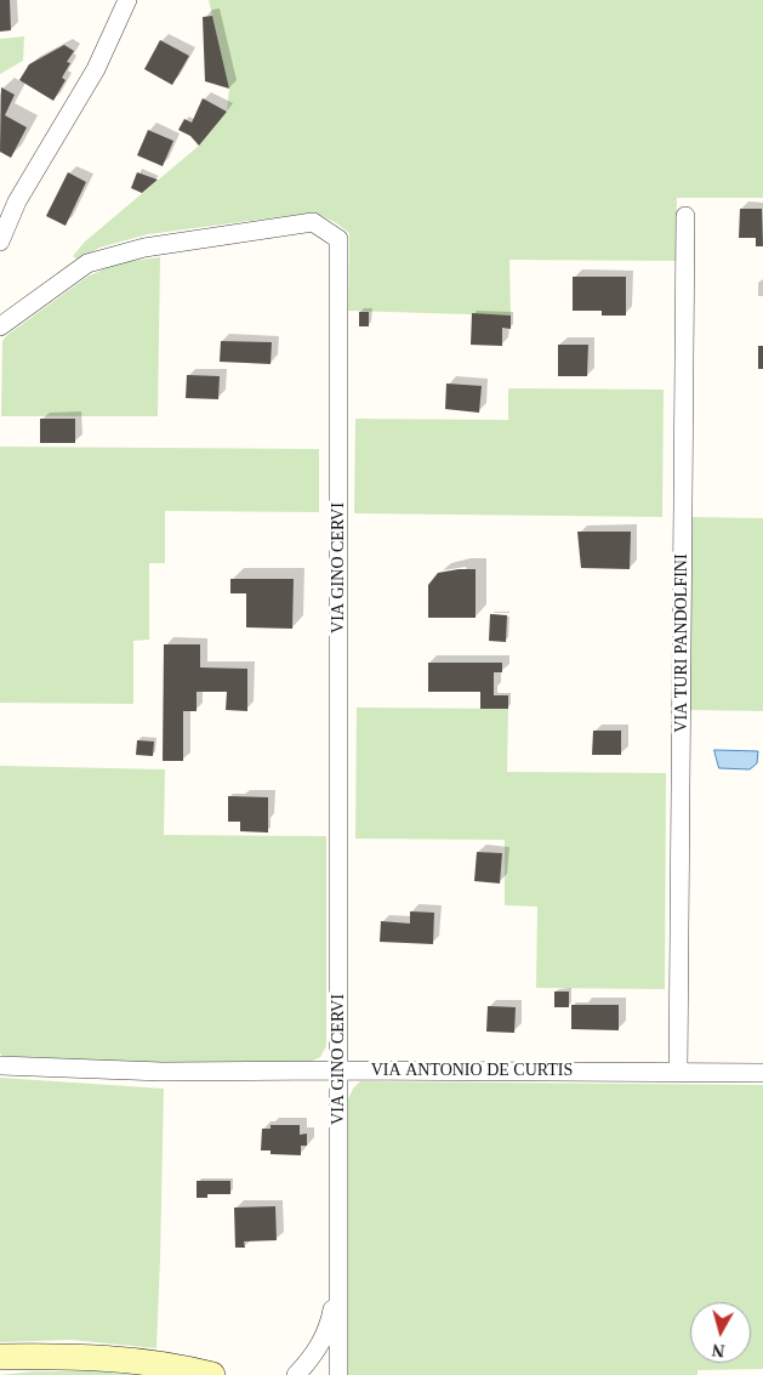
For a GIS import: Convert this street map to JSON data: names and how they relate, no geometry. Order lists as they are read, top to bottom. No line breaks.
{"streets":{"street":["VIA GINO CERVI","VIA TURI PANDOLFINI","VIA ANTONIO DE CURTIS"]},"crossings":[["VIA GINO CERVI","VIA ANTONIO DE CURTIS"],["VIA TURI PANDOLFINI","VIA ANTONIO DE CURTIS"]],"north":"bottom"}
